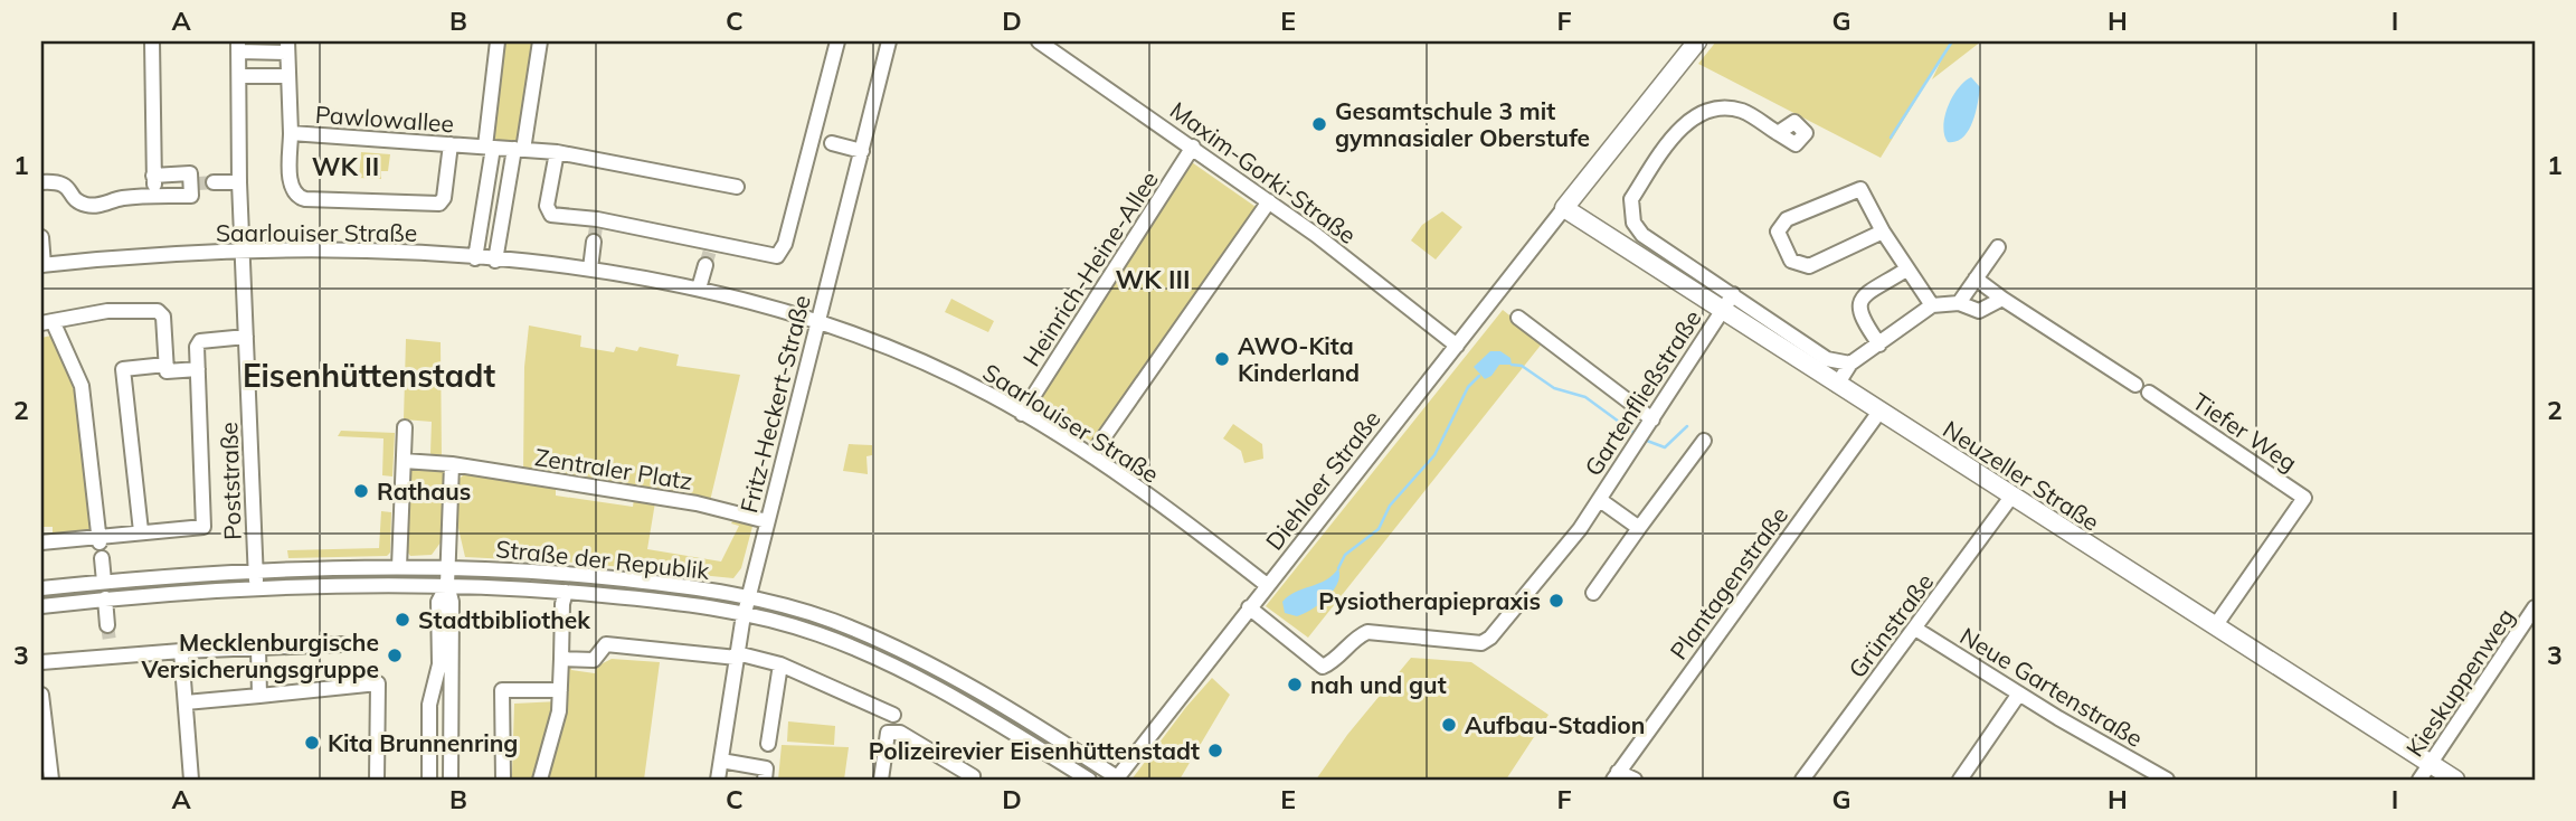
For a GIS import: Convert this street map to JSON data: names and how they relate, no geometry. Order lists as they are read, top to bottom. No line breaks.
{"streets":{"main road":["Neuzeller Straße"],"street":["Pawlowallee","Maxim-Gorki-Straße","Saarlouiser Straße","Heinrich-Heine-Allee","Gartenfließstraße","Fritz-Heckert-Straße","Tiefer Weg","Zentraler Platz","Diehloer Straße","Poststraße","Straße der Republik","Plantagenstraße","Grünstraße","Kieskuppenweg","Neue Gartenstraße"]},"crossings":[["Pawlowallee","Saarlouiser Straße"],["Pawlowallee","Poststraße"],["Maxim-Gorki-Straße","Heinrich-Heine-Allee"],["Maxim-Gorki-Straße","Diehloer Straße"],["Saarlouiser Straße","Heinrich-Heine-Allee"],["Saarlouiser Straße","Fritz-Heckert-Straße"],["Saarlouiser Straße","Diehloer Straße"],["Saarlouiser Straße","Poststraße"],["Gartenfließstraße","Neuzeller Straße"],["Gartenfließstraße","Diehloer Straße"],["Fritz-Heckert-Straße","Zentraler Platz"],["Fritz-Heckert-Straße","Straße der Republik"],["Tiefer Weg","Neuzeller Straße"],["Neuzeller Straße","Diehloer Straße"],["Neuzeller Straße","Plantagenstraße"],["Neuzeller Straße","Grünstraße"],["Neuzeller Straße","Kieskuppenweg"],["Diehloer Straße","Straße der Republik"],["Poststraße","Straße der Republik"],["Grünstraße","Neue Gartenstraße"]],"districts":["WK II","WK III","Eisenhüttenstadt"],"places":["Gesamtschule 3 mit gymnasialer Oberstufe","AWO-Kita Kinderland","Rathaus","Pysiotherapiepraxis","Stadtbibliothek","Mecklenburgische Versicherungsgruppe","nah und gut","Aufbau-Stadion","Kita Brunnenring","Polizeirevier Eisenhüttenstadt"],"grid":{"columns":["A","B","C","D","E","F","G","H","I"],"rows":["1","2","3"]}}
